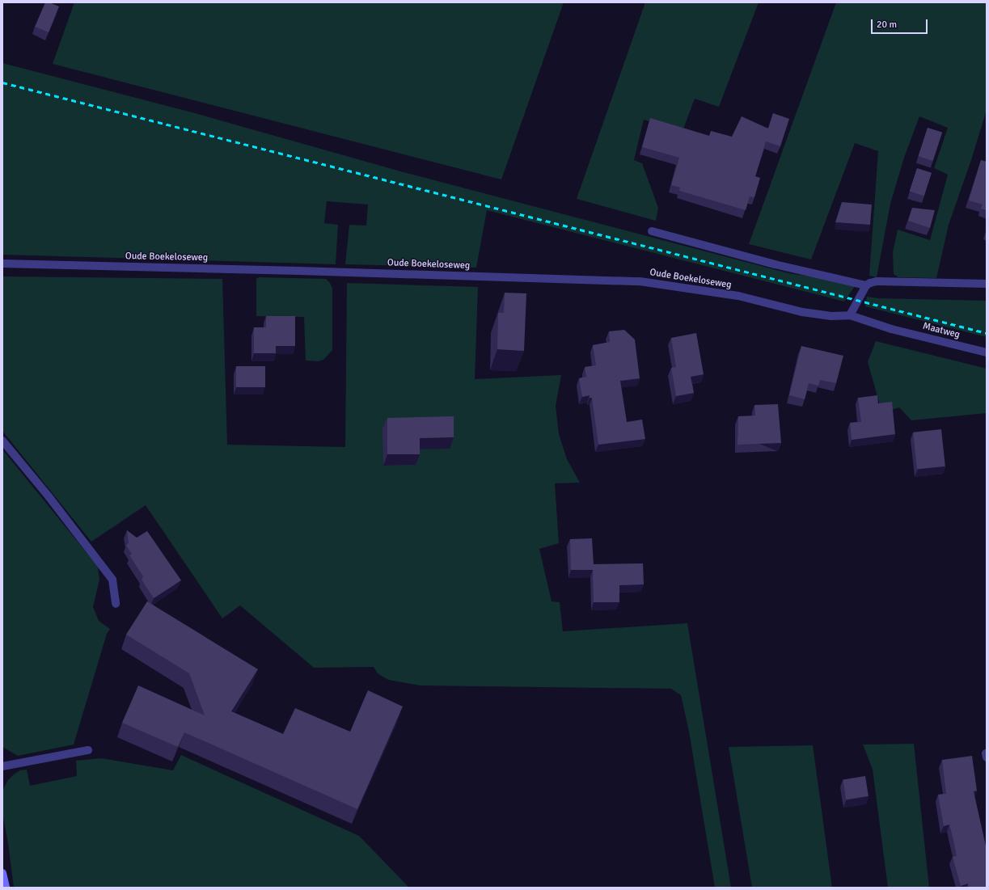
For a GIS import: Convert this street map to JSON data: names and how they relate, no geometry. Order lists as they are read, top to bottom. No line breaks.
{"streets":{"street":["Oude Boekeloseweg","Maatweg"]},"crossings":[["Oude Boekeloseweg","Maatweg"]],"scale_bar":"20 m"}
